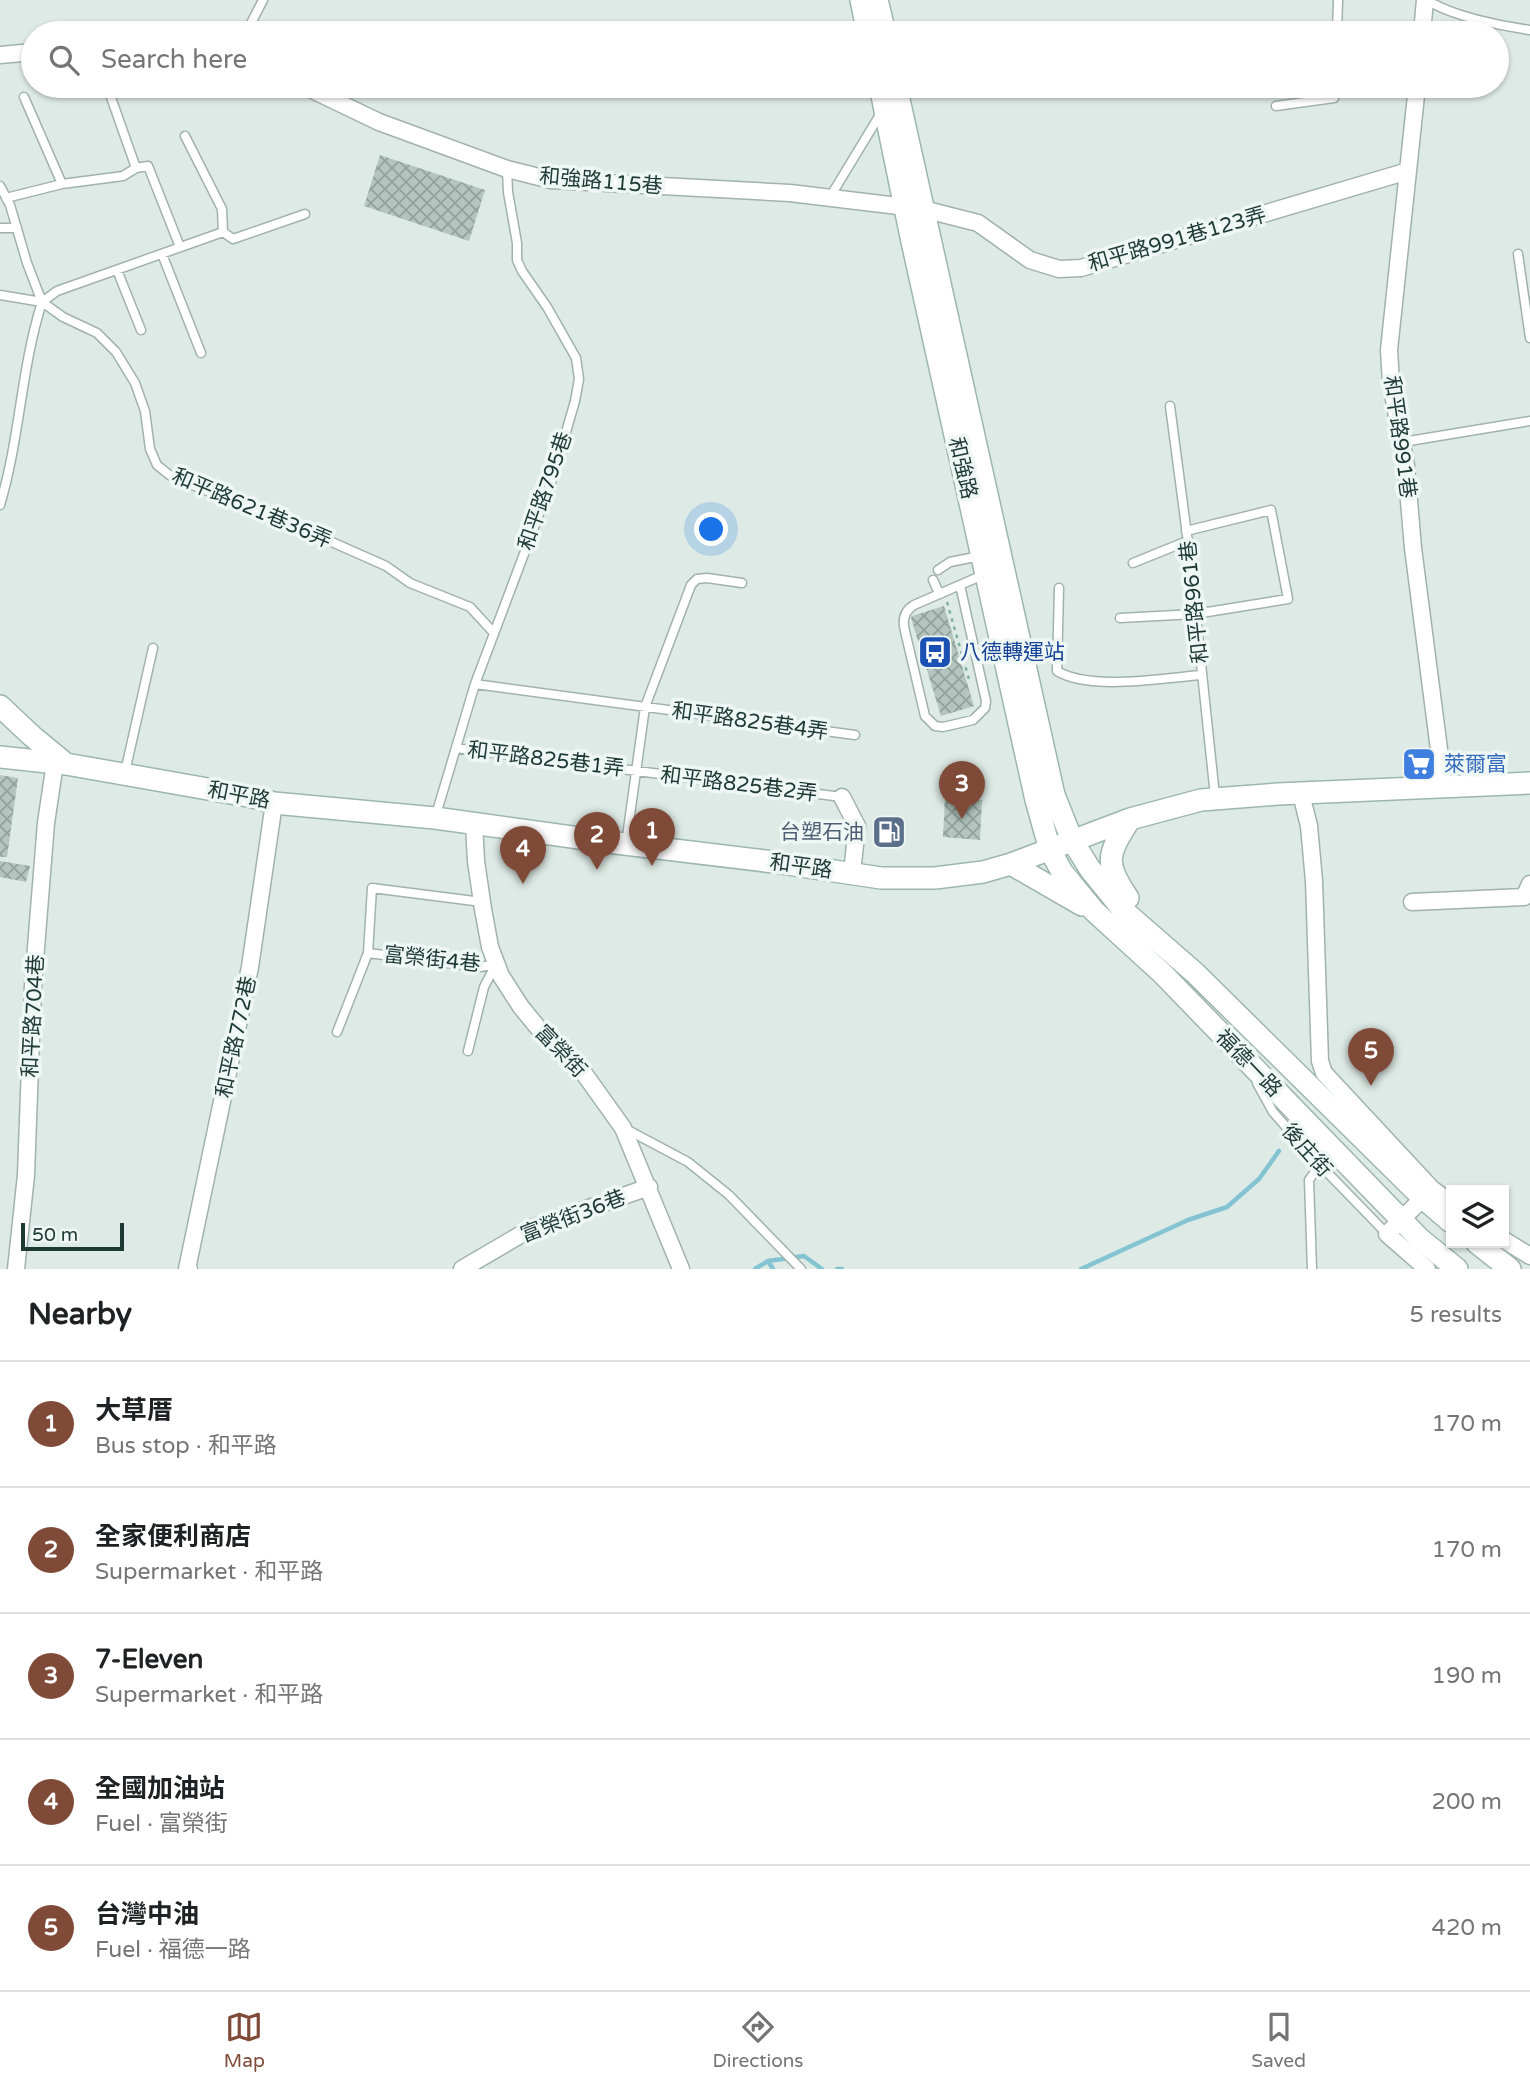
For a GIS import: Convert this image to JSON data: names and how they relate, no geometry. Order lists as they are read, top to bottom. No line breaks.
{"streets":{"street":["和強路115巷","和平路991巷123弄","和平路991巷","和強路","和平路","和平路704巷","和平路772巷","富榮街","福德一路","富榮街36巷"],"lane":["和平路795巷","和平路621巷36弄","和平路961巷","和平路825巷4弄","和平路825巷1弄","和平路825巷2弄","富榮街4巷","後庄街"]},"crossings":[["和強路115巷","和平路991巷123弄"],["和強路115巷","和強路"],["和強路115巷","和平路795巷"],["和平路991巷123弄","和平路991巷"],["和平路991巷123弄","和強路"],["和平路991巷","和平路"],["和強路","和平路"],["和強路","福德一路"],["和平路795巷","和平路621巷36弄"],["和平路795巷","和平路825巷4弄"],["和平路795巷","和平路825巷1弄"],["和平路795巷","和平路"],["和平路961巷","和平路"],["和平路825巷1弄","和平路825巷2弄"],["和平路","和平路704巷"],["和平路","和平路772巷"],["和平路","富榮街"],["和平路","福德一路"],["富榮街4巷","富榮街"],["富榮街","富榮街36巷"],["福德一路","後庄街"]],"places":{"bus stop":["八德轉運站"],"supermarket":["萊爾富"],"fuel station":["台塑石油"]},"scale_bar":"50 m","page":{"search":"Search here","pins":["3","1","2","4","5"],"scale":"50 m","heading":["Nearby","5 results"],"list":[{"mark":"1","name":"大草厝","note":"Bus stop · 和平路","value":"170 m"},{"mark":"2","name":"全家便利商店","note":"Supermarket · 和平路","value":"170 m"},{"mark":"3","name":"7-Eleven","note":"Supermarket · 和平路","value":"190 m"},{"mark":"4","name":"全國加油站","note":"Fuel · 富榮街","value":"200 m"},{"mark":"5","name":"台灣中油","note":"Fuel · 福德一路","value":"420 m"}],"nav":["Map","Directions","Saved"]}}
